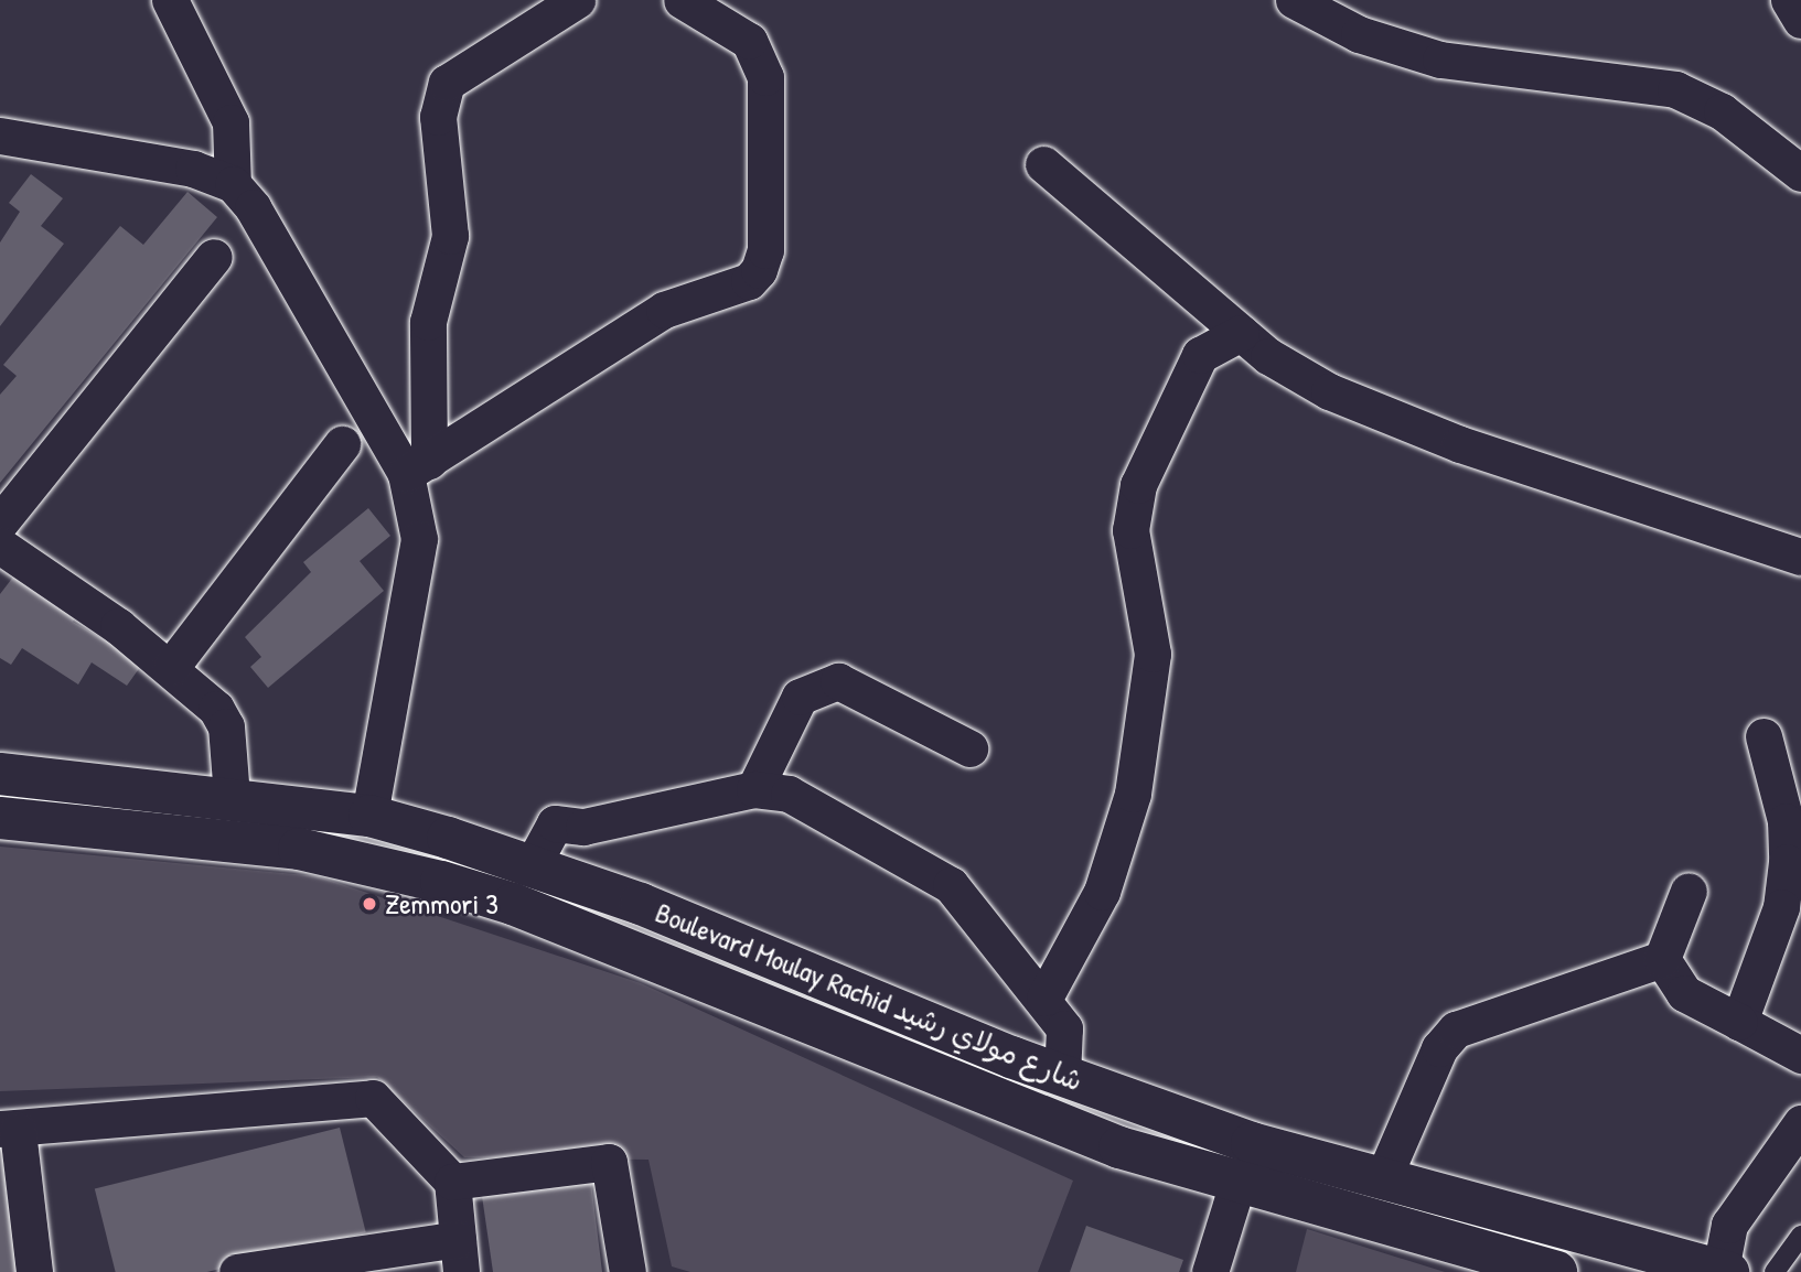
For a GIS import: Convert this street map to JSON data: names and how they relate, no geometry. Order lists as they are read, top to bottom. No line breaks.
{"streets":{"main road":["Boulevard Moulay Rachid شارع مولاي رشيد"]},"places":["Zemmori 3"]}
